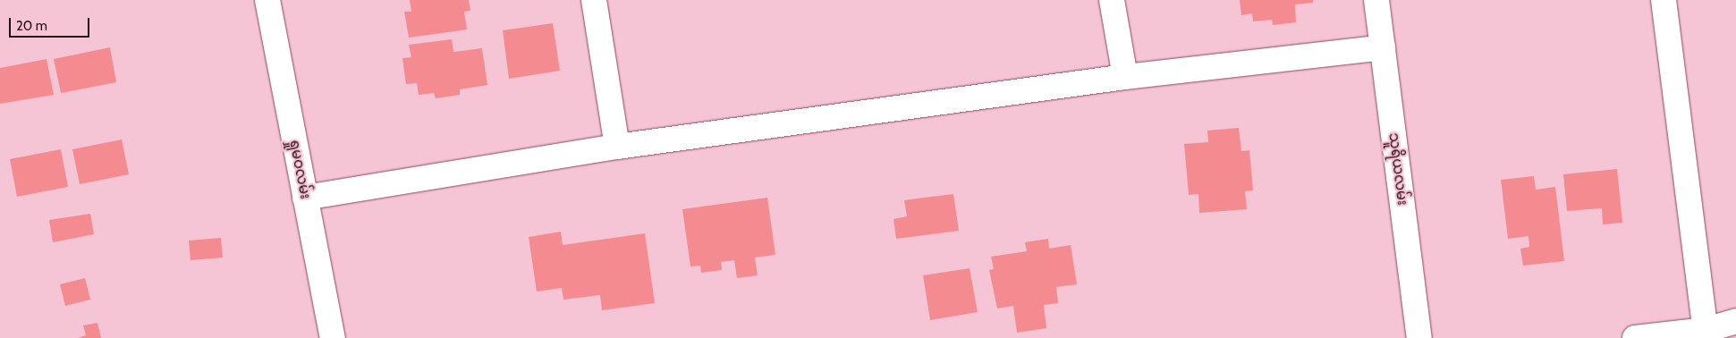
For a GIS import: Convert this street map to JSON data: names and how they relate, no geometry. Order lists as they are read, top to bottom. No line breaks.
{"streets":{"street":["ရှုမဝလမ်း","သူရိယလမ်း"]},"scale_bar":"20 m"}
